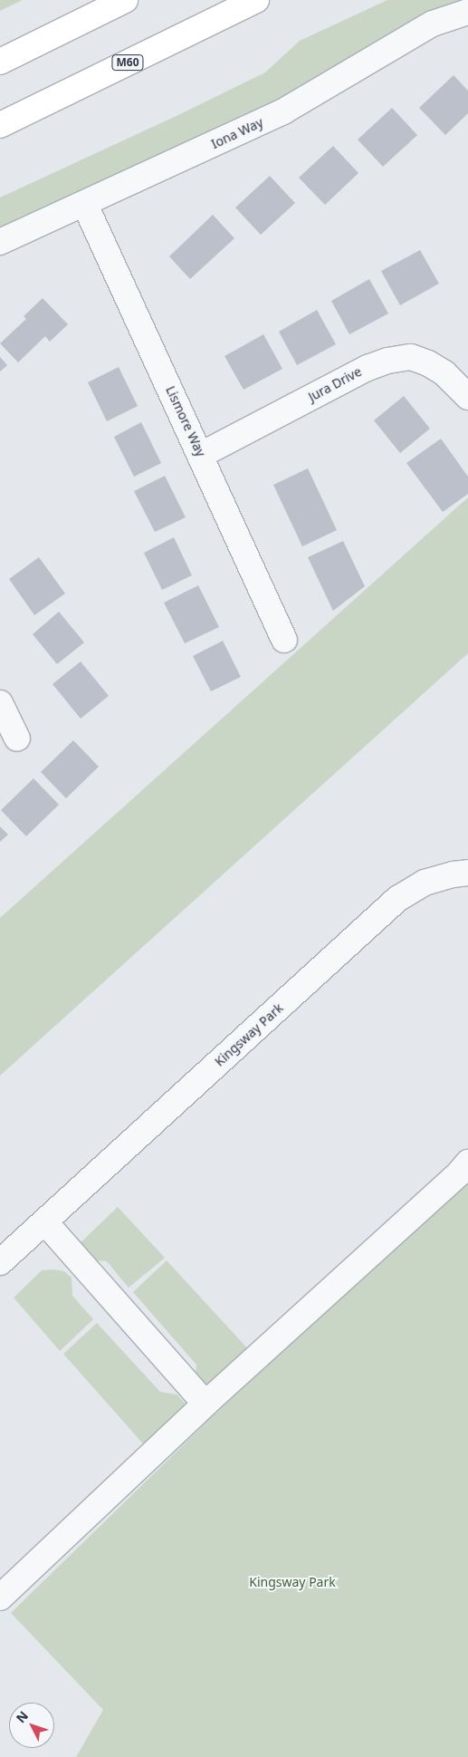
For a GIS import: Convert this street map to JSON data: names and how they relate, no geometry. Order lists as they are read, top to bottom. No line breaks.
{"streets":{"highway":["M60"],"street":["Iona Way","Jura Drive","Lismore Way","Kingsway Park"]},"crossings":[["Iona Way","Lismore Way"],["Jura Drive","Lismore Way"]],"parks":["Kingsway Park"],"north":"top left"}
